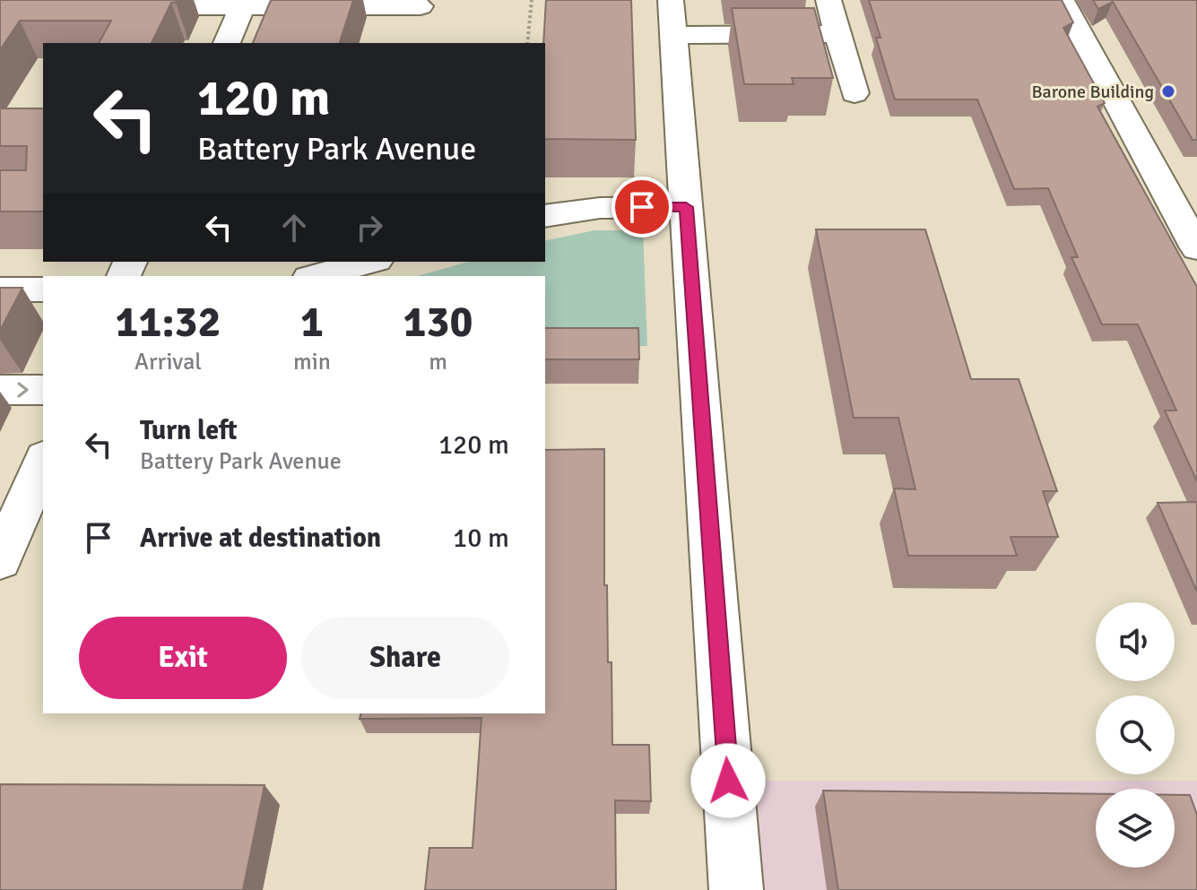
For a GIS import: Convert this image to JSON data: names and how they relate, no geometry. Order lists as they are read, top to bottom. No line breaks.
{"places":["Barone Building"],"page":{"turn":["120 m","Battery Park Avenue"],"eta":["11:32","Arrival","1","min","130","m"],"list":[{"name":"Turn left","note":"Battery Park Avenue","value":"120 m"},{"name":"Arrive at destination","value":"10 m"}],"buttons":["Exit","Share"]}}
